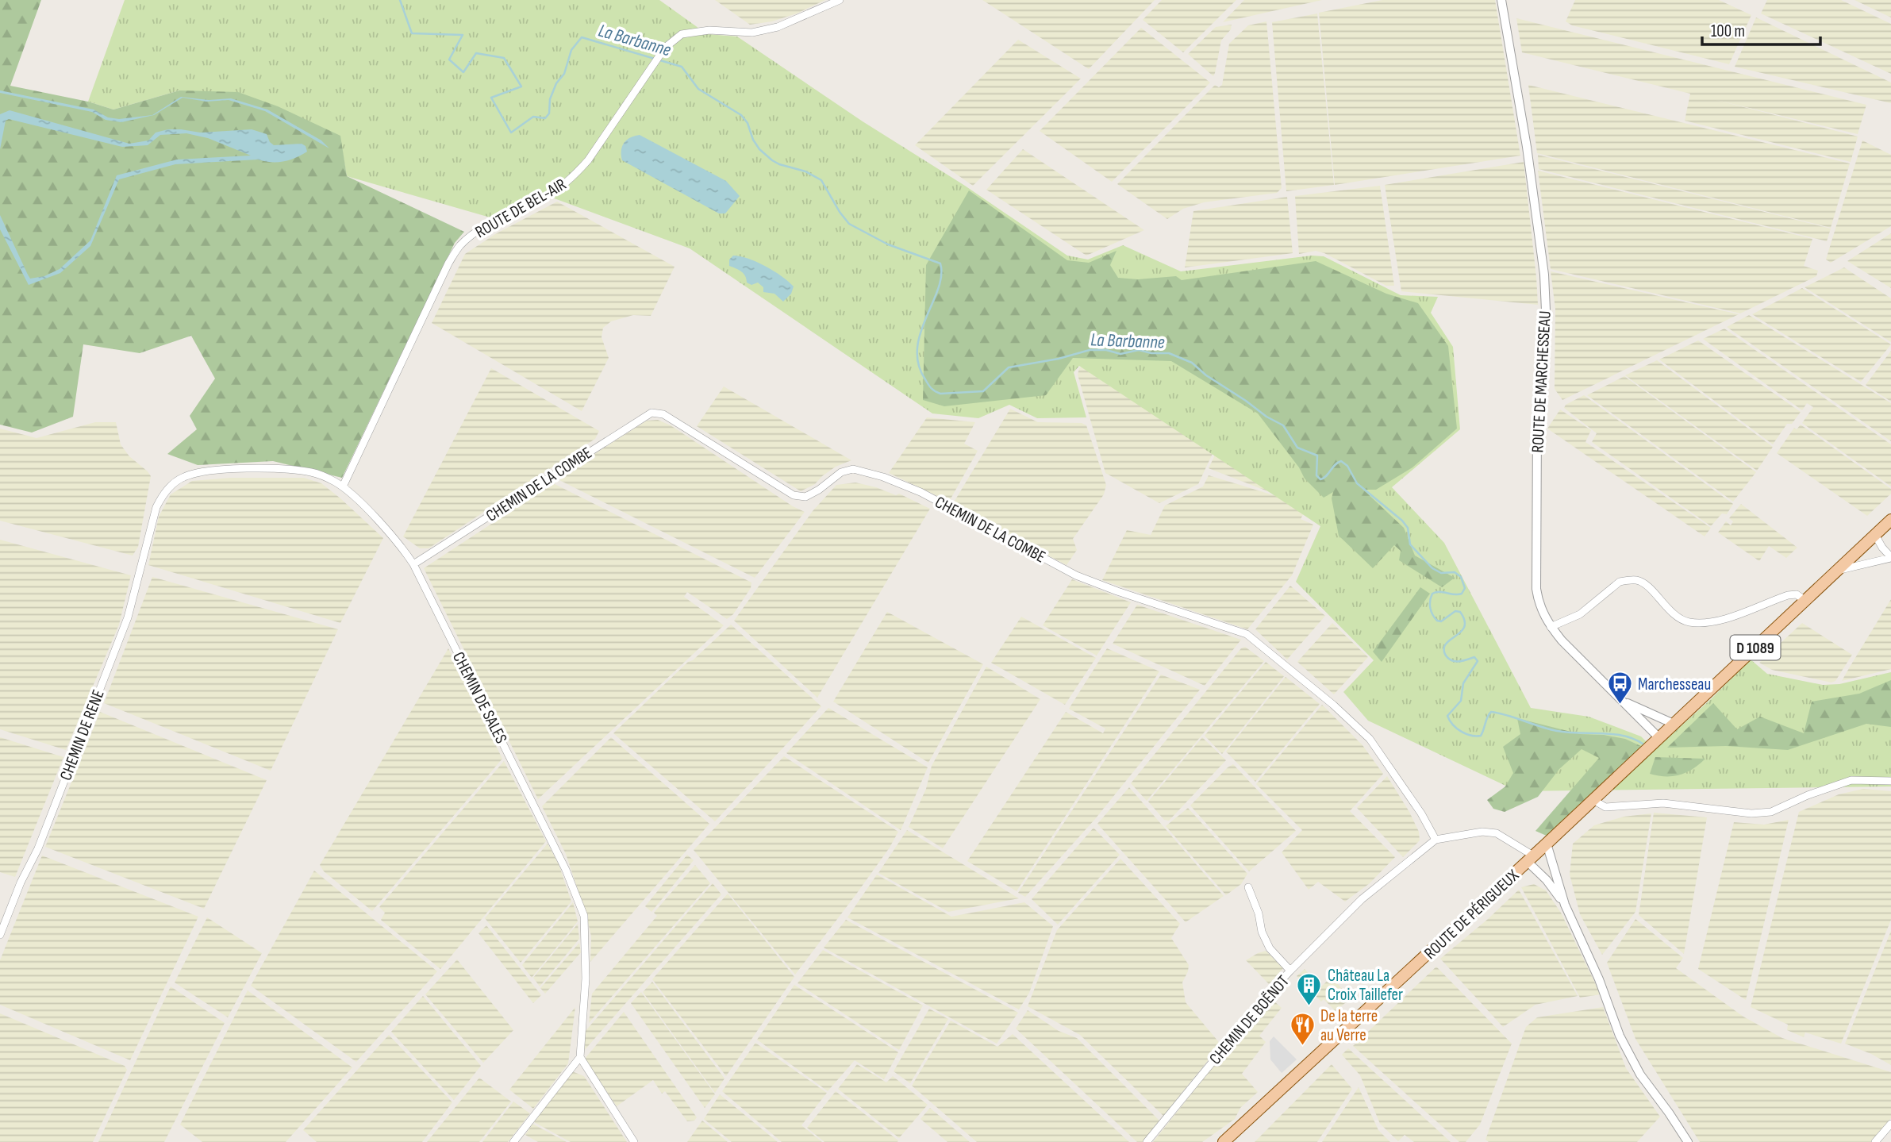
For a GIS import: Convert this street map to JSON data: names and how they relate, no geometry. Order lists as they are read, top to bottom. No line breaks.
{"streets":{"main road":["D 1089","ROUTE DE PÉRIGUEUX"],"street":["ROUTE DE BEL-AIR","ROUTE DE MARCHESSEAU","CHEMIN DE LA COMBE","CHEMIN DE SALES","CHEMIN DE RENE","CHEMIN DE BOËNOT"]},"crossings":[["ROUTE DE BEL-AIR","CHEMIN DE SALES"],["ROUTE DE MARCHESSEAU","D 1089"],["CHEMIN DE LA COMBE","CHEMIN DE SALES"],["CHEMIN DE LA COMBE","CHEMIN DE BOËNOT"],["D 1089","ROUTE DE PÉRIGUEUX"],["CHEMIN DE SALES","CHEMIN DE RENE"]],"water":["La Barbanne"],"places":{"bus stop":["Marchesseau"],"building":["Château La Croix Taillefer"],"restaurant":["De la terre au Verre"]},"scale_bar":"100 m"}
